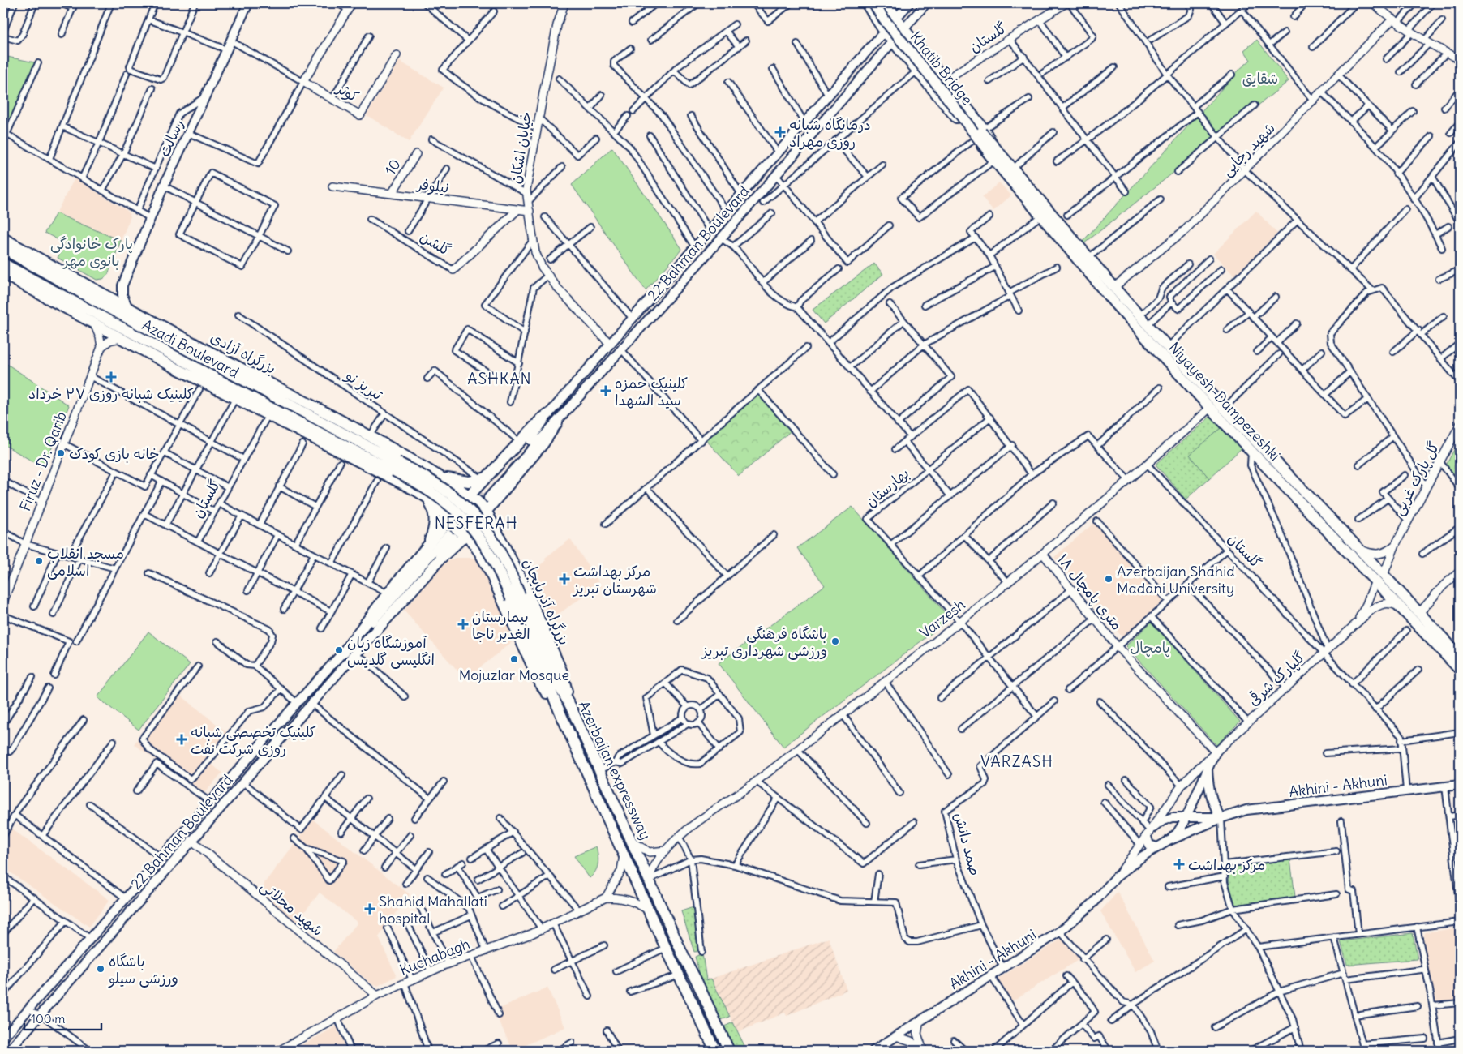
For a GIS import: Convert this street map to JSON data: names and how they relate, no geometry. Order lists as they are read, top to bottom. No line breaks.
{"streets":{"highway":["Khatib Bridge","Azadi Boulevard","بزرگراه آزادی","Niyayesh-Dampezeshki","بزرگراه آذربایجان","Azerbaijan expressway"],"main road":["گلستان","کوثر","رسالت","خیابان اشکان","شهید رجایی","10","نیلوفر","گلشن","22 Bahman Boulevard","Firuz - Dr. Qarib","گل پارک غربی","۱۸ متری پامچال","Varzesh","گلپارک شرقی","Akhini - Akhuni","شهید محلاتی","Kuchabagh"],"street":["تبریز نو","بهارستان","صمد دانش"]},"crossings":[["گلستان","بزرگراه آزادی"],["گلستان","Varzesh"],["گلستان","گلپارک شرقی"],["Khatib Bridge","Niyayesh-Dampezeshki"],["خیابان اشکان","نیلوفر"],["خیابان اشکان","22 Bahman Boulevard"],["شهید رجایی","Niyayesh-Dampezeshki"],["10","نیلوفر"],["نیلوفر","گلشن"],["22 Bahman Boulevard","شهید محلاتی"],["Azadi Boulevard","بزرگراه آزادی"],["بزرگراه آزادی","بزرگراه آذربایجان"],["Niyayesh-Dampezeshki","گل پارک غربی"],["Niyayesh-Dampezeshki","Varzesh"],["Niyayesh-Dampezeshki","گلپارک شرقی"],["گل پارک غربی","گلپارک شرقی"],["بهارستان","Varzesh"],["بهارستان","صمد دانش"],["۱۸ متری پامچال","Varzesh"],["۱۸ متری پامچال","گلپارک شرقی"],["بزرگراه آذربایجان","Azerbaijan expressway"],["Varzesh","Azerbaijan expressway"],["گلپارک شرقی","Akhini - Akhuni"],["Akhini - Akhuni","صمد دانش"],["شهید محلاتی","Kuchabagh"]],"districts":["ASHKAN","NESFERAH","VARZASH"],"parks":["شقایق","پارک خانوادگی بانوی مهر","پامچال"],"places":{"health":["درمانگاه شبانه روزی مهراد","کلینیک شبانه روزی ۲۷ خرداد","کلینیک حمزه سید الشهدا","مرکز بهداشت شهرستان تبریز","بیمارستان الغدیر ناجا","کلینیک تخصصی شبانه روزی شرکت نفت","مرکز بهداشت","Shahid Mahallati hospital"],"other":["خانه بازی کودک","مسجد انقلاب اسلامی","Azerbaijan Shahid Madani University","باشگاه فرهنگی ورزشی شهرداری تبریز","آموزشگاه زبان انگلیسی گلدیس","Mojuzlar Mosque","باشگاه ورزشی سیلو"]},"scale_bar":"100 m"}
